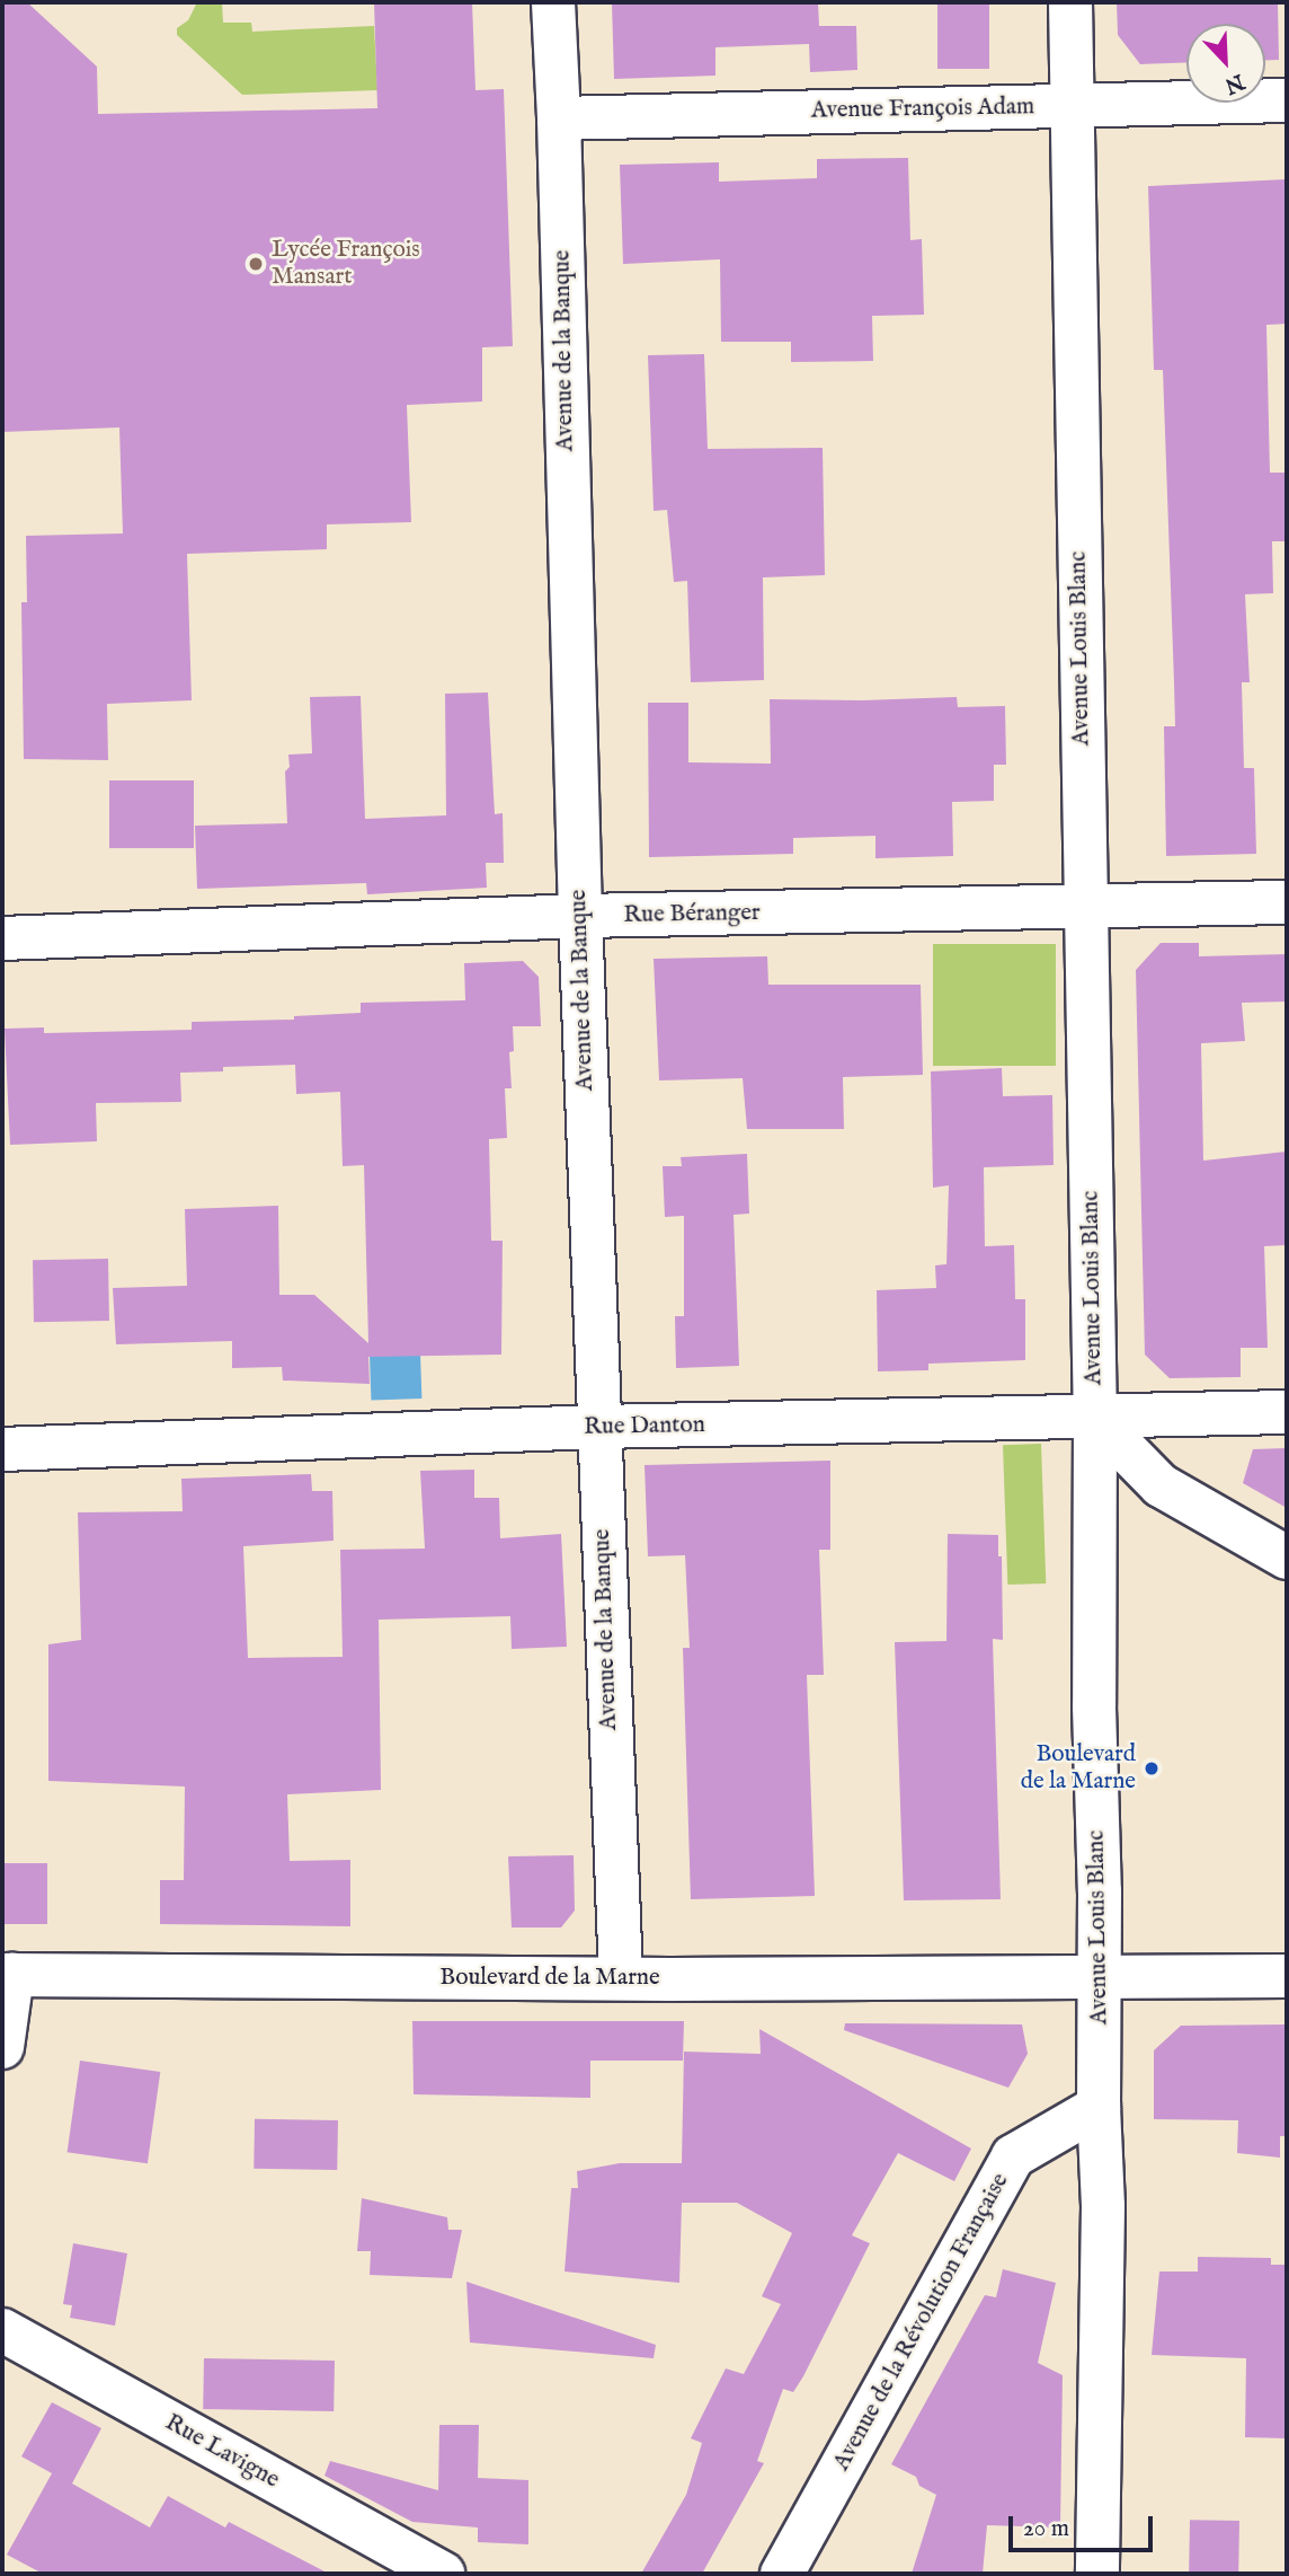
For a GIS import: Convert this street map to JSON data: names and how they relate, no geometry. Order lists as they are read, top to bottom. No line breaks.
{"streets":{"street":["Avenue François Adam","Avenue de la Banque","Avenue Louis Blanc","Rue Béranger","Rue Danton","Boulevard de la Marne","Avenue de la Révolution Française","Rue Lavigne"]},"crossings":[["Avenue François Adam","Avenue de la Banque"],["Avenue François Adam","Avenue Louis Blanc"],["Avenue de la Banque","Rue Béranger"],["Avenue de la Banque","Rue Danton"],["Avenue de la Banque","Boulevard de la Marne"],["Avenue Louis Blanc","Rue Béranger"],["Avenue Louis Blanc","Rue Danton"],["Avenue Louis Blanc","Boulevard de la Marne"],["Avenue Louis Blanc","Avenue de la Révolution Française"]],"places":["Lycée François Mansart","Boulevard de la Marne"],"scale_bar":"20 m","north":"bottom right"}
